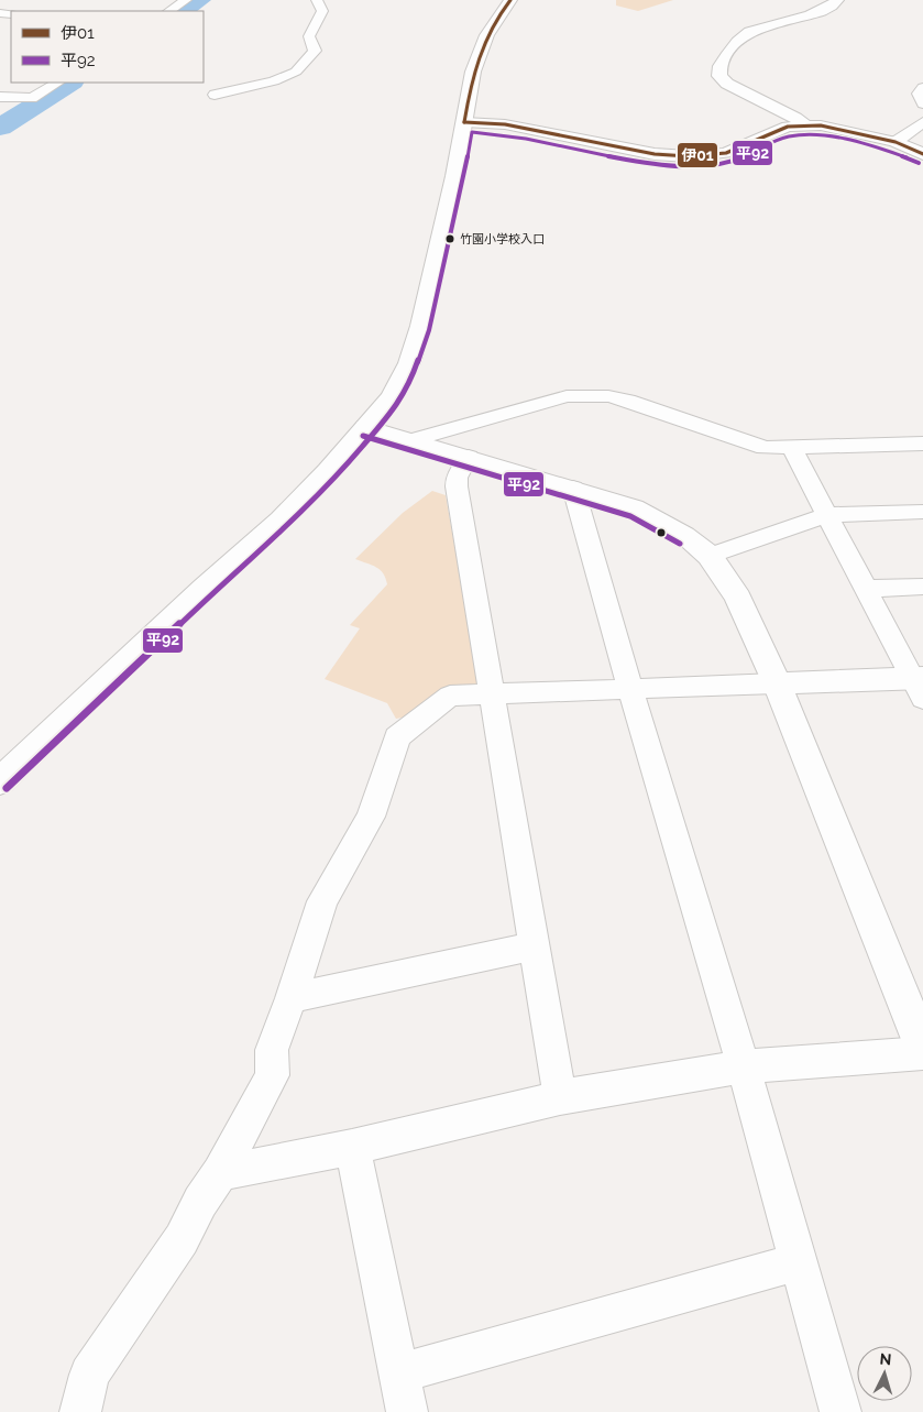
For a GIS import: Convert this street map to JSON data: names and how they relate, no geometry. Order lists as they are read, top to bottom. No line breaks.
{"places":["竹園小学校入口"],"lines":["transit line 伊01","transit line 平92"],"legend":["伊01","平92"],"north":"top"}
